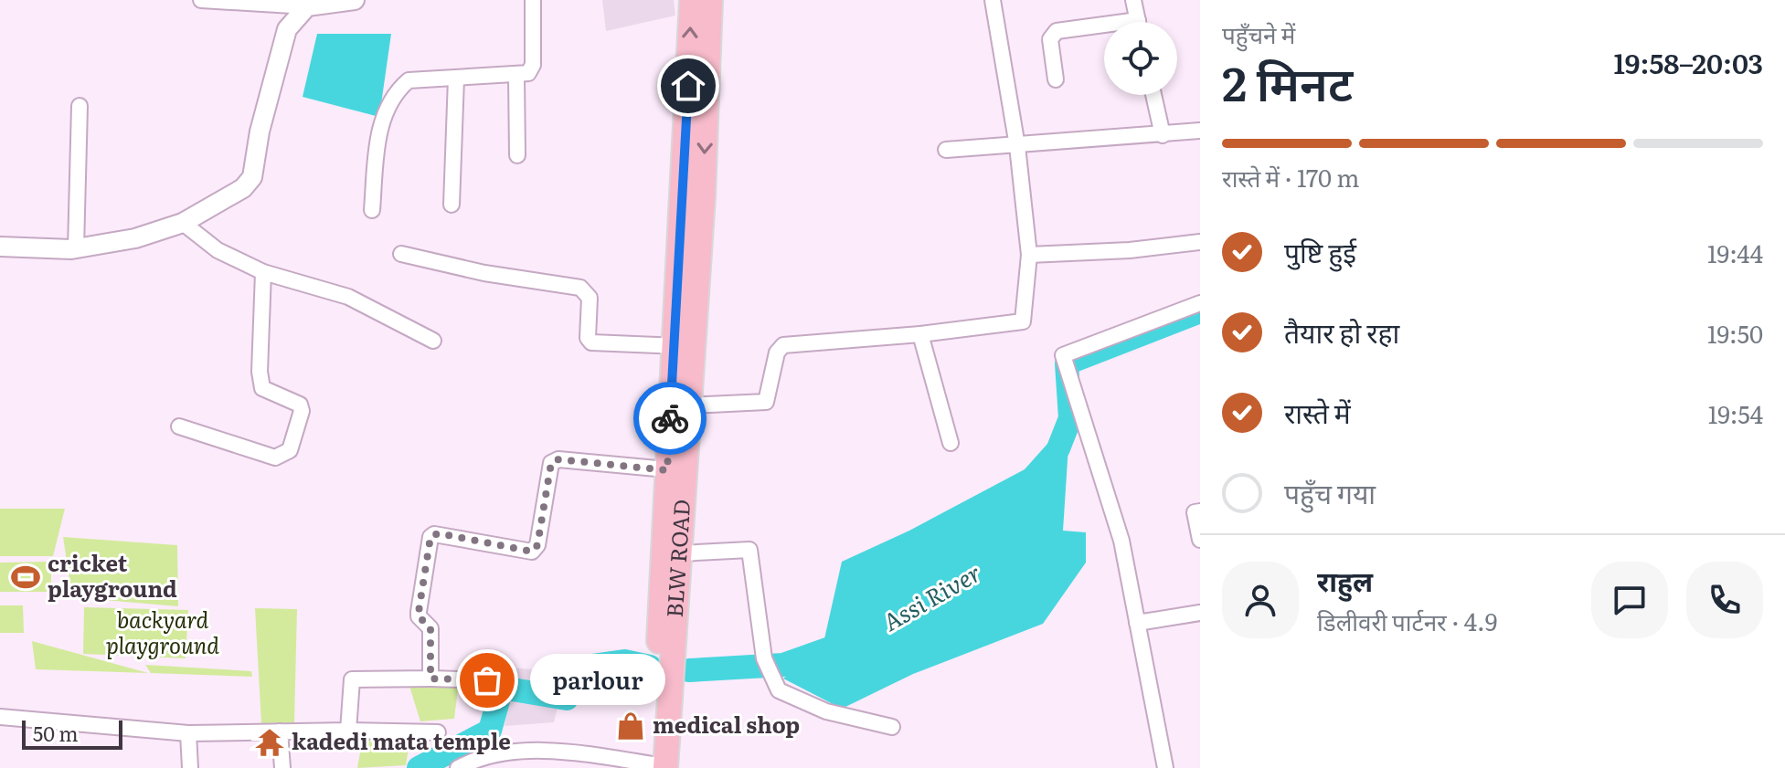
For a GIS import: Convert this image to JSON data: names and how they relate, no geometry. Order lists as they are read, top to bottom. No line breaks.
{"streets":{"main road":["BLW ROAD"]},"water":["Assi River"],"parks":["backyard playground"],"places":{"sports":["cricket playground"],"other":["parlour"],"shop":["medical shop"],"temple":["kadedi mata temple"]},"scale_bar":"50 m","page":{"heading":["2 मिनट","पहुँचने में","19:58–20:03"],"panel":["राहुल","डिलीवरी पार्टनर · 4.9"],"bar":"रास्ते में · 170 m","list":[["पुष्टि हुई","19:44"],["तैयार हो रहा","19:50"],["रास्ते में","19:54"],"पहुँच गया"],"bubble":"parlour","scale":"50 m"}}
